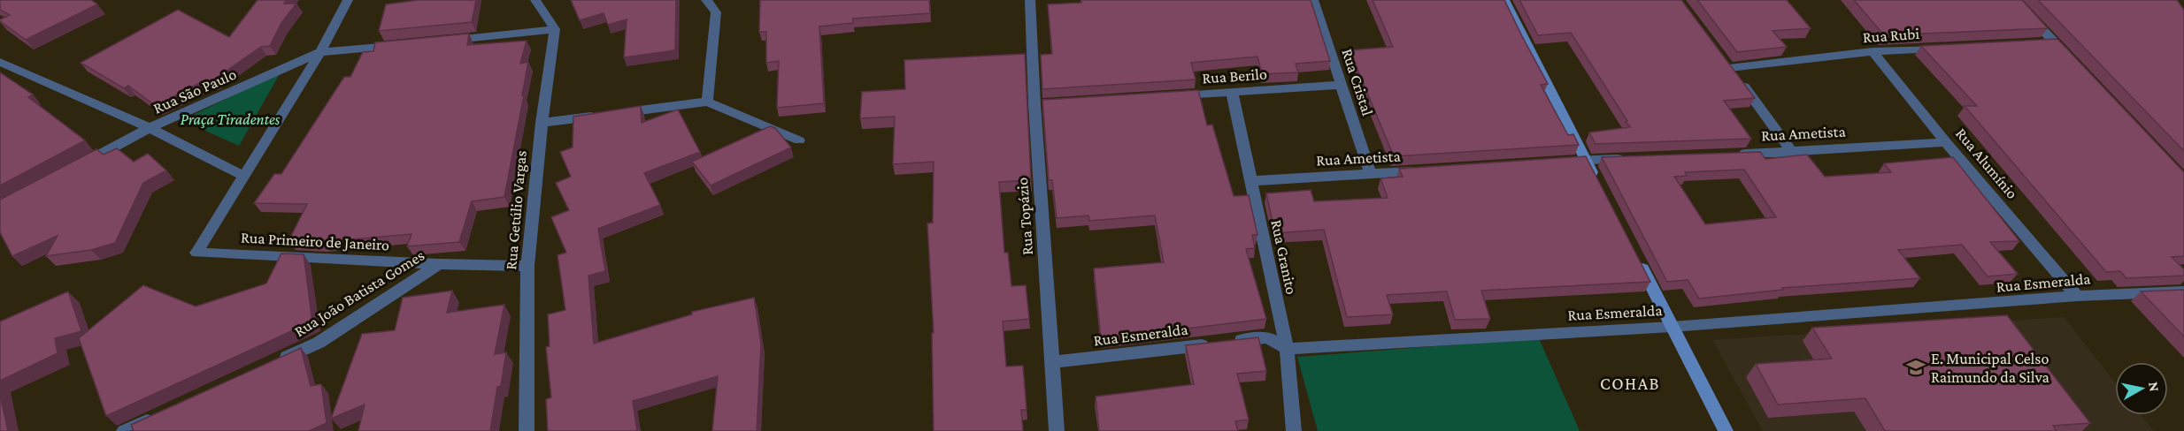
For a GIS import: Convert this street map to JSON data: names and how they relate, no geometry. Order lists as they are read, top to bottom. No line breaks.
{"streets":{"street":["Rua Rubi","Rua Berilo","Rua Cristal","Rua São Paulo","Rua Ametista","Rua Alumínio","Rua Getúlio Vargas","Rua Topázio","Rua Primeiro de Janeiro","Rua Granito","Rua Esmeralda","Rua João Batista Gomes"]},"crossings":[["Rua Rubi","Rua Ametista"],["Rua Rubi","Rua Alumínio"],["Rua Berilo","Rua Cristal"],["Rua Berilo","Rua Granito"],["Rua Cristal","Rua Ametista"],["Rua Ametista","Rua Alumínio"],["Rua Ametista","Rua Granito"],["Rua Alumínio","Rua Esmeralda"],["Rua Getúlio Vargas","Rua Primeiro de Janeiro"],["Rua Topázio","Rua Esmeralda"],["Rua Primeiro de Janeiro","Rua João Batista Gomes"],["Rua Granito","Rua Esmeralda"]],"districts":["COHAB"],"parks":["Praça Tiradentes"],"places":{"school or university":["E. Municipal Celso Raimundo da Silva"]},"north":"right"}
